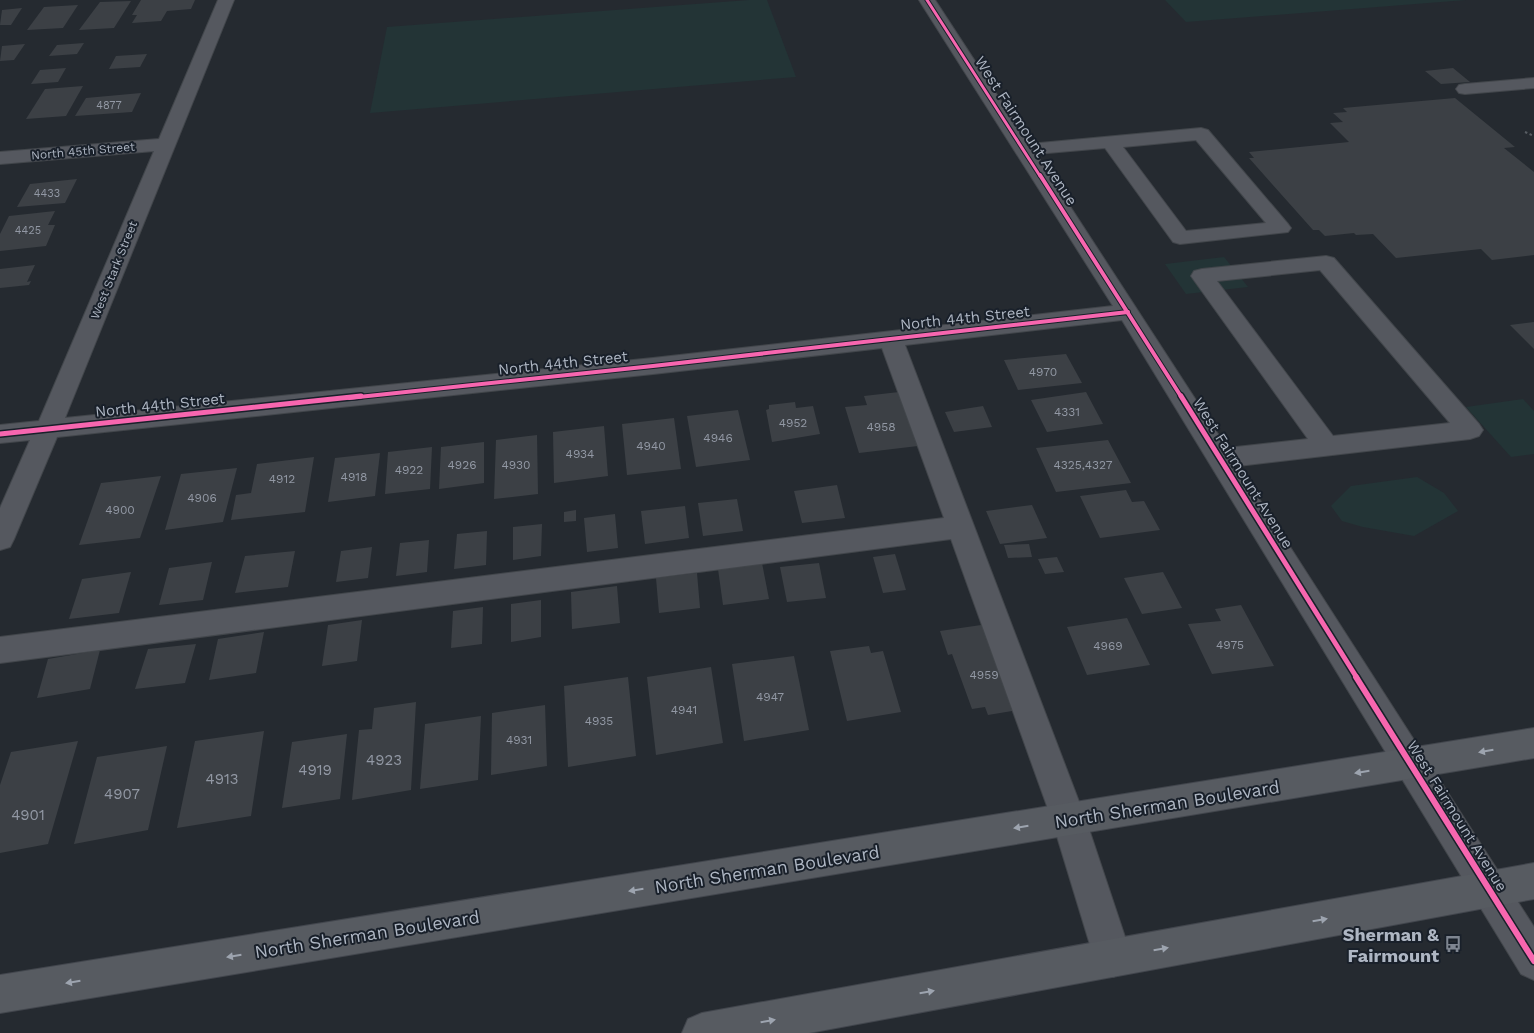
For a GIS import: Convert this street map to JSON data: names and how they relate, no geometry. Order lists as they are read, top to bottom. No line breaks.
{"streets":{"main road":["North Sherman Boulevard"],"street":["West Fairmount Avenue","North 45th Street","West Stark Street","North 44th Street"]},"crossings":[["West Fairmount Avenue","North 44th Street"],["West Fairmount Avenue","North Sherman Boulevard"],["North 45th Street","West Stark Street"],["West Stark Street","North 44th Street"]],"places":{"bus stop":["Sherman & Fairmount"]},"house_numbers":["4877","4433","4425","4970","4331","4952","4958","4946","4940","4934","4926","4930","4325,4327","4922","4918","4912","4906","4900","4975","4969","4959","4947","4941","4935","4931","4923","4919","4913","4907","4901"]}
